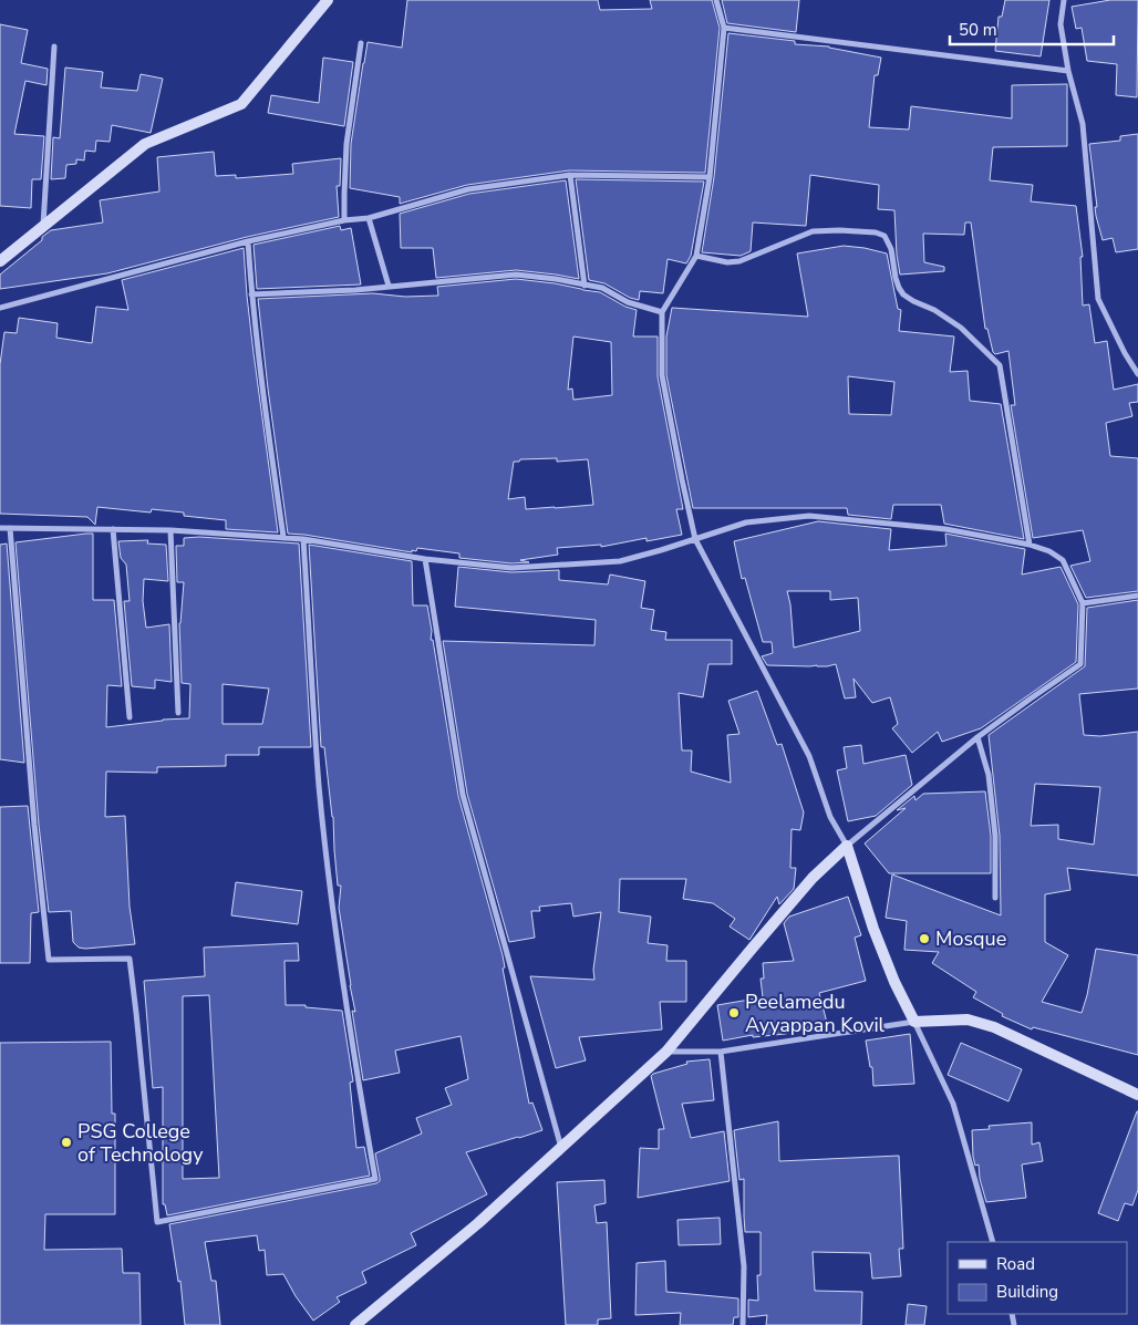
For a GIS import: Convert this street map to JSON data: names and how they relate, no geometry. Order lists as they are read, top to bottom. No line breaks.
{"places":["Mosque","Peelamedu Ayyappan Kovil","PSG College of Technology"],"legend":["Road","Building"],"scale_bar":"50 m"}
